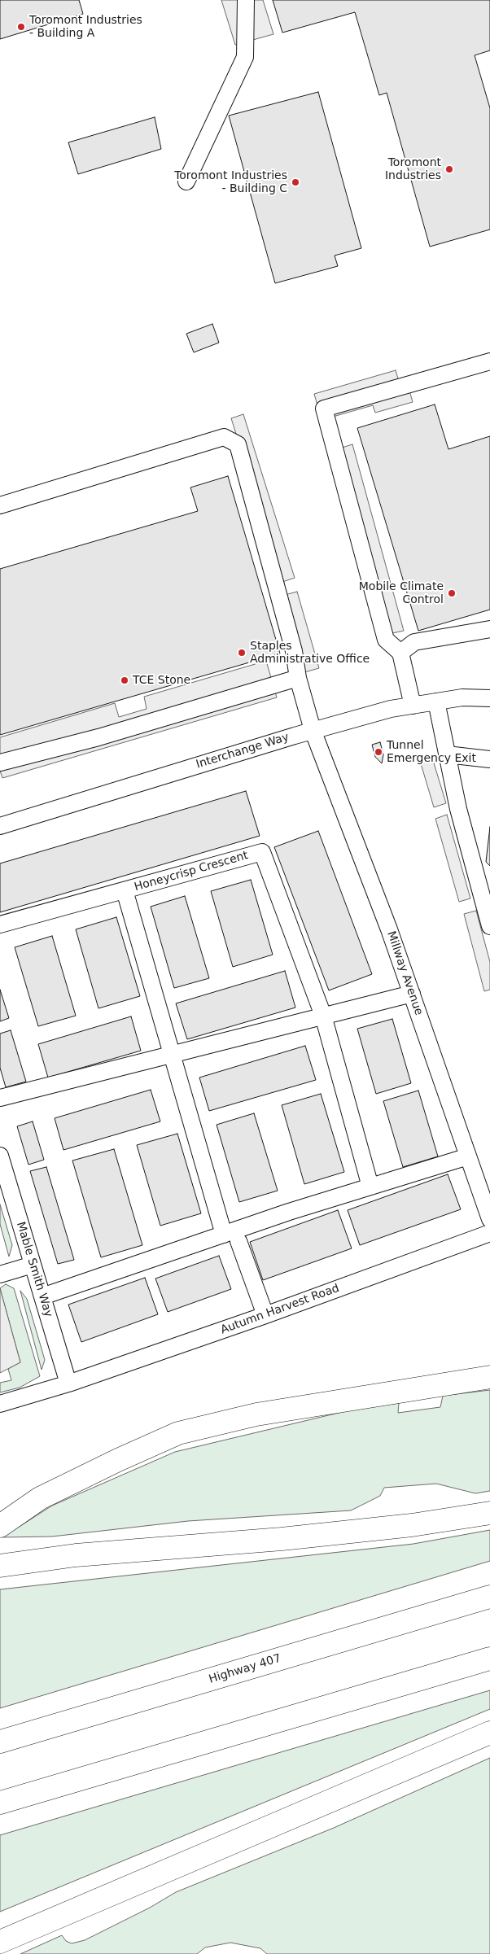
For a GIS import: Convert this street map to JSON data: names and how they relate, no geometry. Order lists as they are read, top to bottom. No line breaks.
{"streets":{"highway":["Highway 407"],"street":["Interchange Way","Honeycrisp Crescent","Millway Avenue","Mable Smith Way","Autumn Harvest Road"]},"crossings":[["Interchange Way","Millway Avenue"],["Mable Smith Way","Autumn Harvest Road"]],"places":["Toromont Industries - Building A","Toromont Industries","Toromont Industries - Building C","Mobile Climate Control","Staples Administrative Office","TCE Stone","Tunnel Emergency Exit"]}
